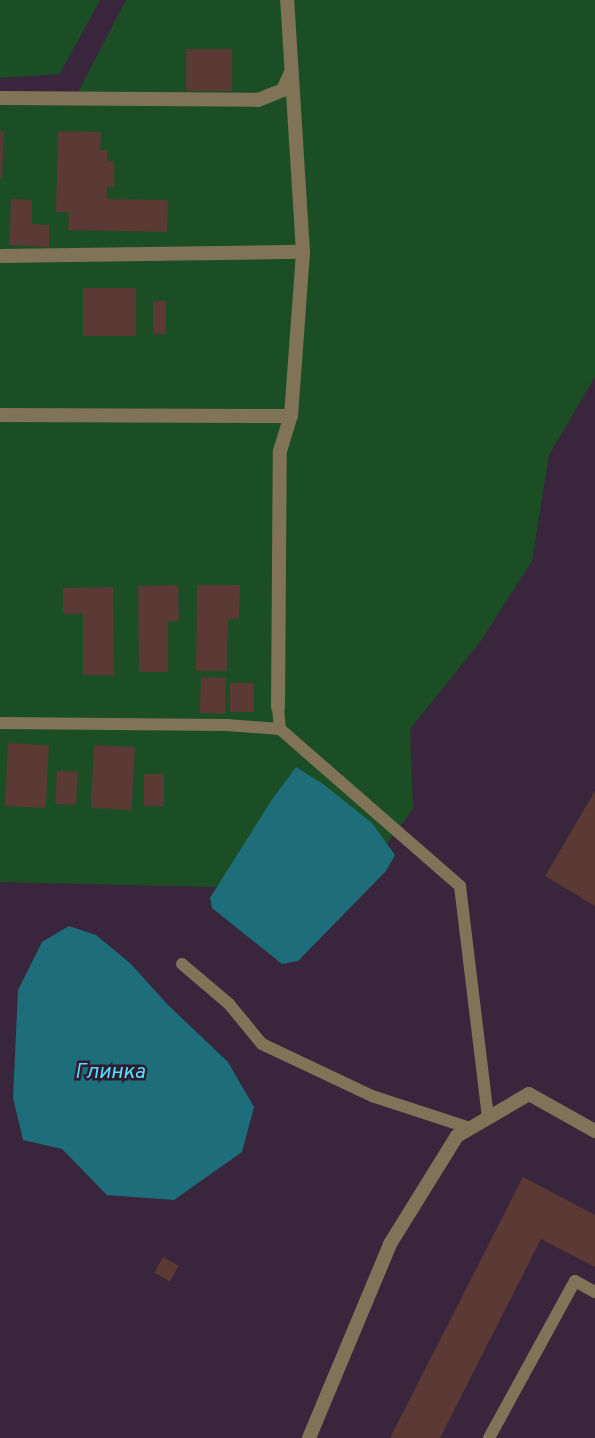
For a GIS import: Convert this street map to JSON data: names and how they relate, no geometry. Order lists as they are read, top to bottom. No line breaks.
{"water":["Глинка"]}
